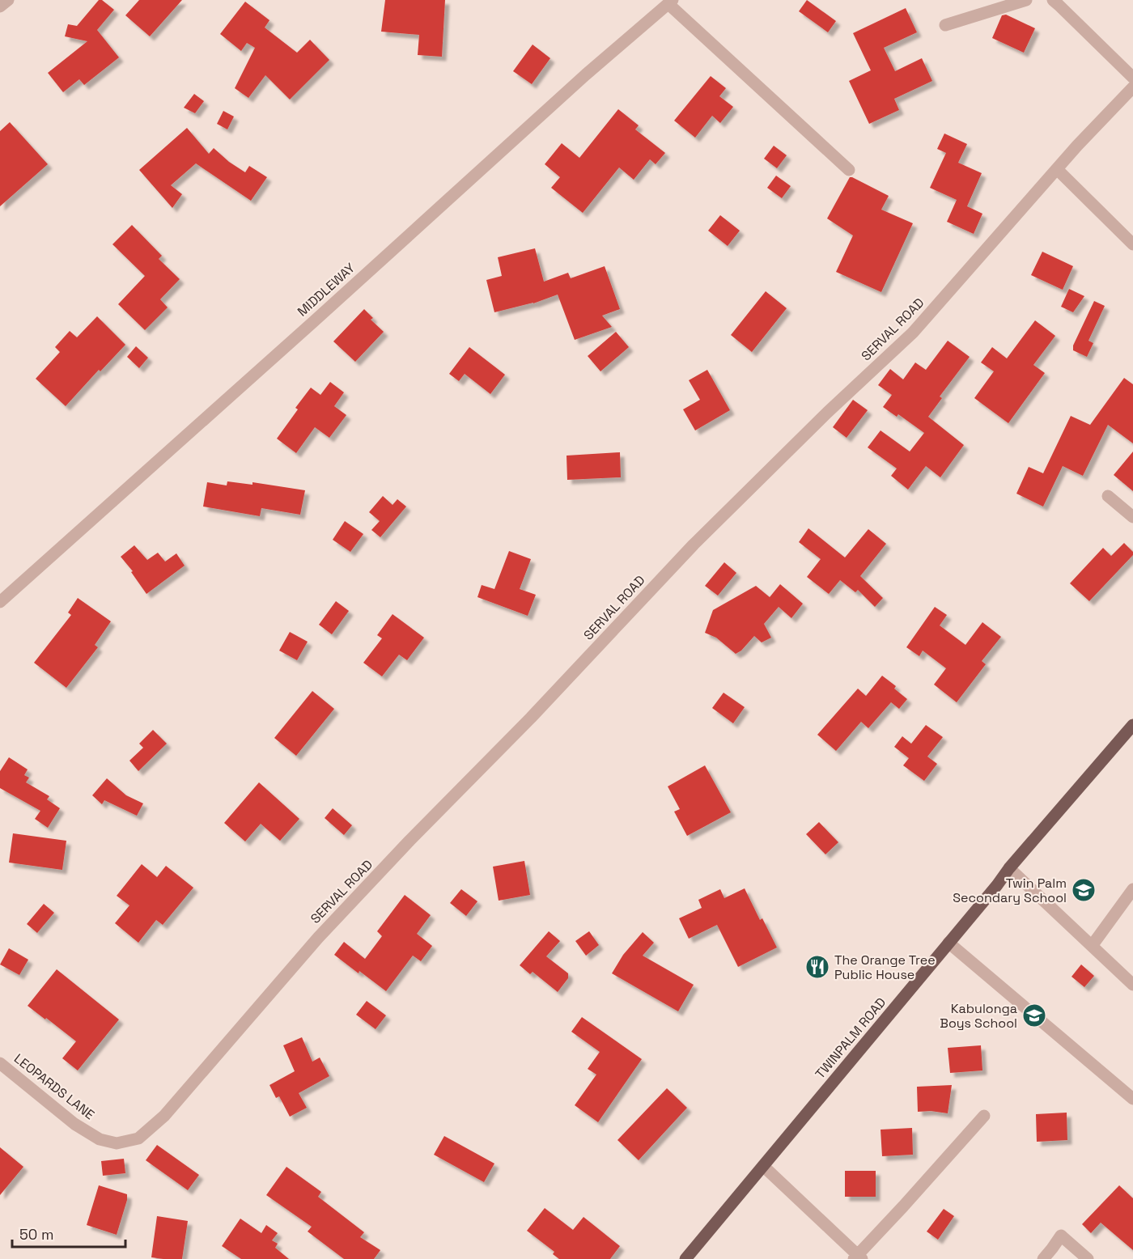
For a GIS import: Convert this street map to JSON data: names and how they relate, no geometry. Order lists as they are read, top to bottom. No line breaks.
{"streets":{"main road":["TWINPALM ROAD"],"street":["MIDDLEWAY","SERVAL ROAD","LEOPARDS LANE"]},"crossings":[["SERVAL ROAD","LEOPARDS LANE"]],"places":{"school or university":["Twin Palm Secondary School","Kabulonga Boys School"],"restaurant":["The Orange Tree Public House"]},"scale_bar":"50 m"}
